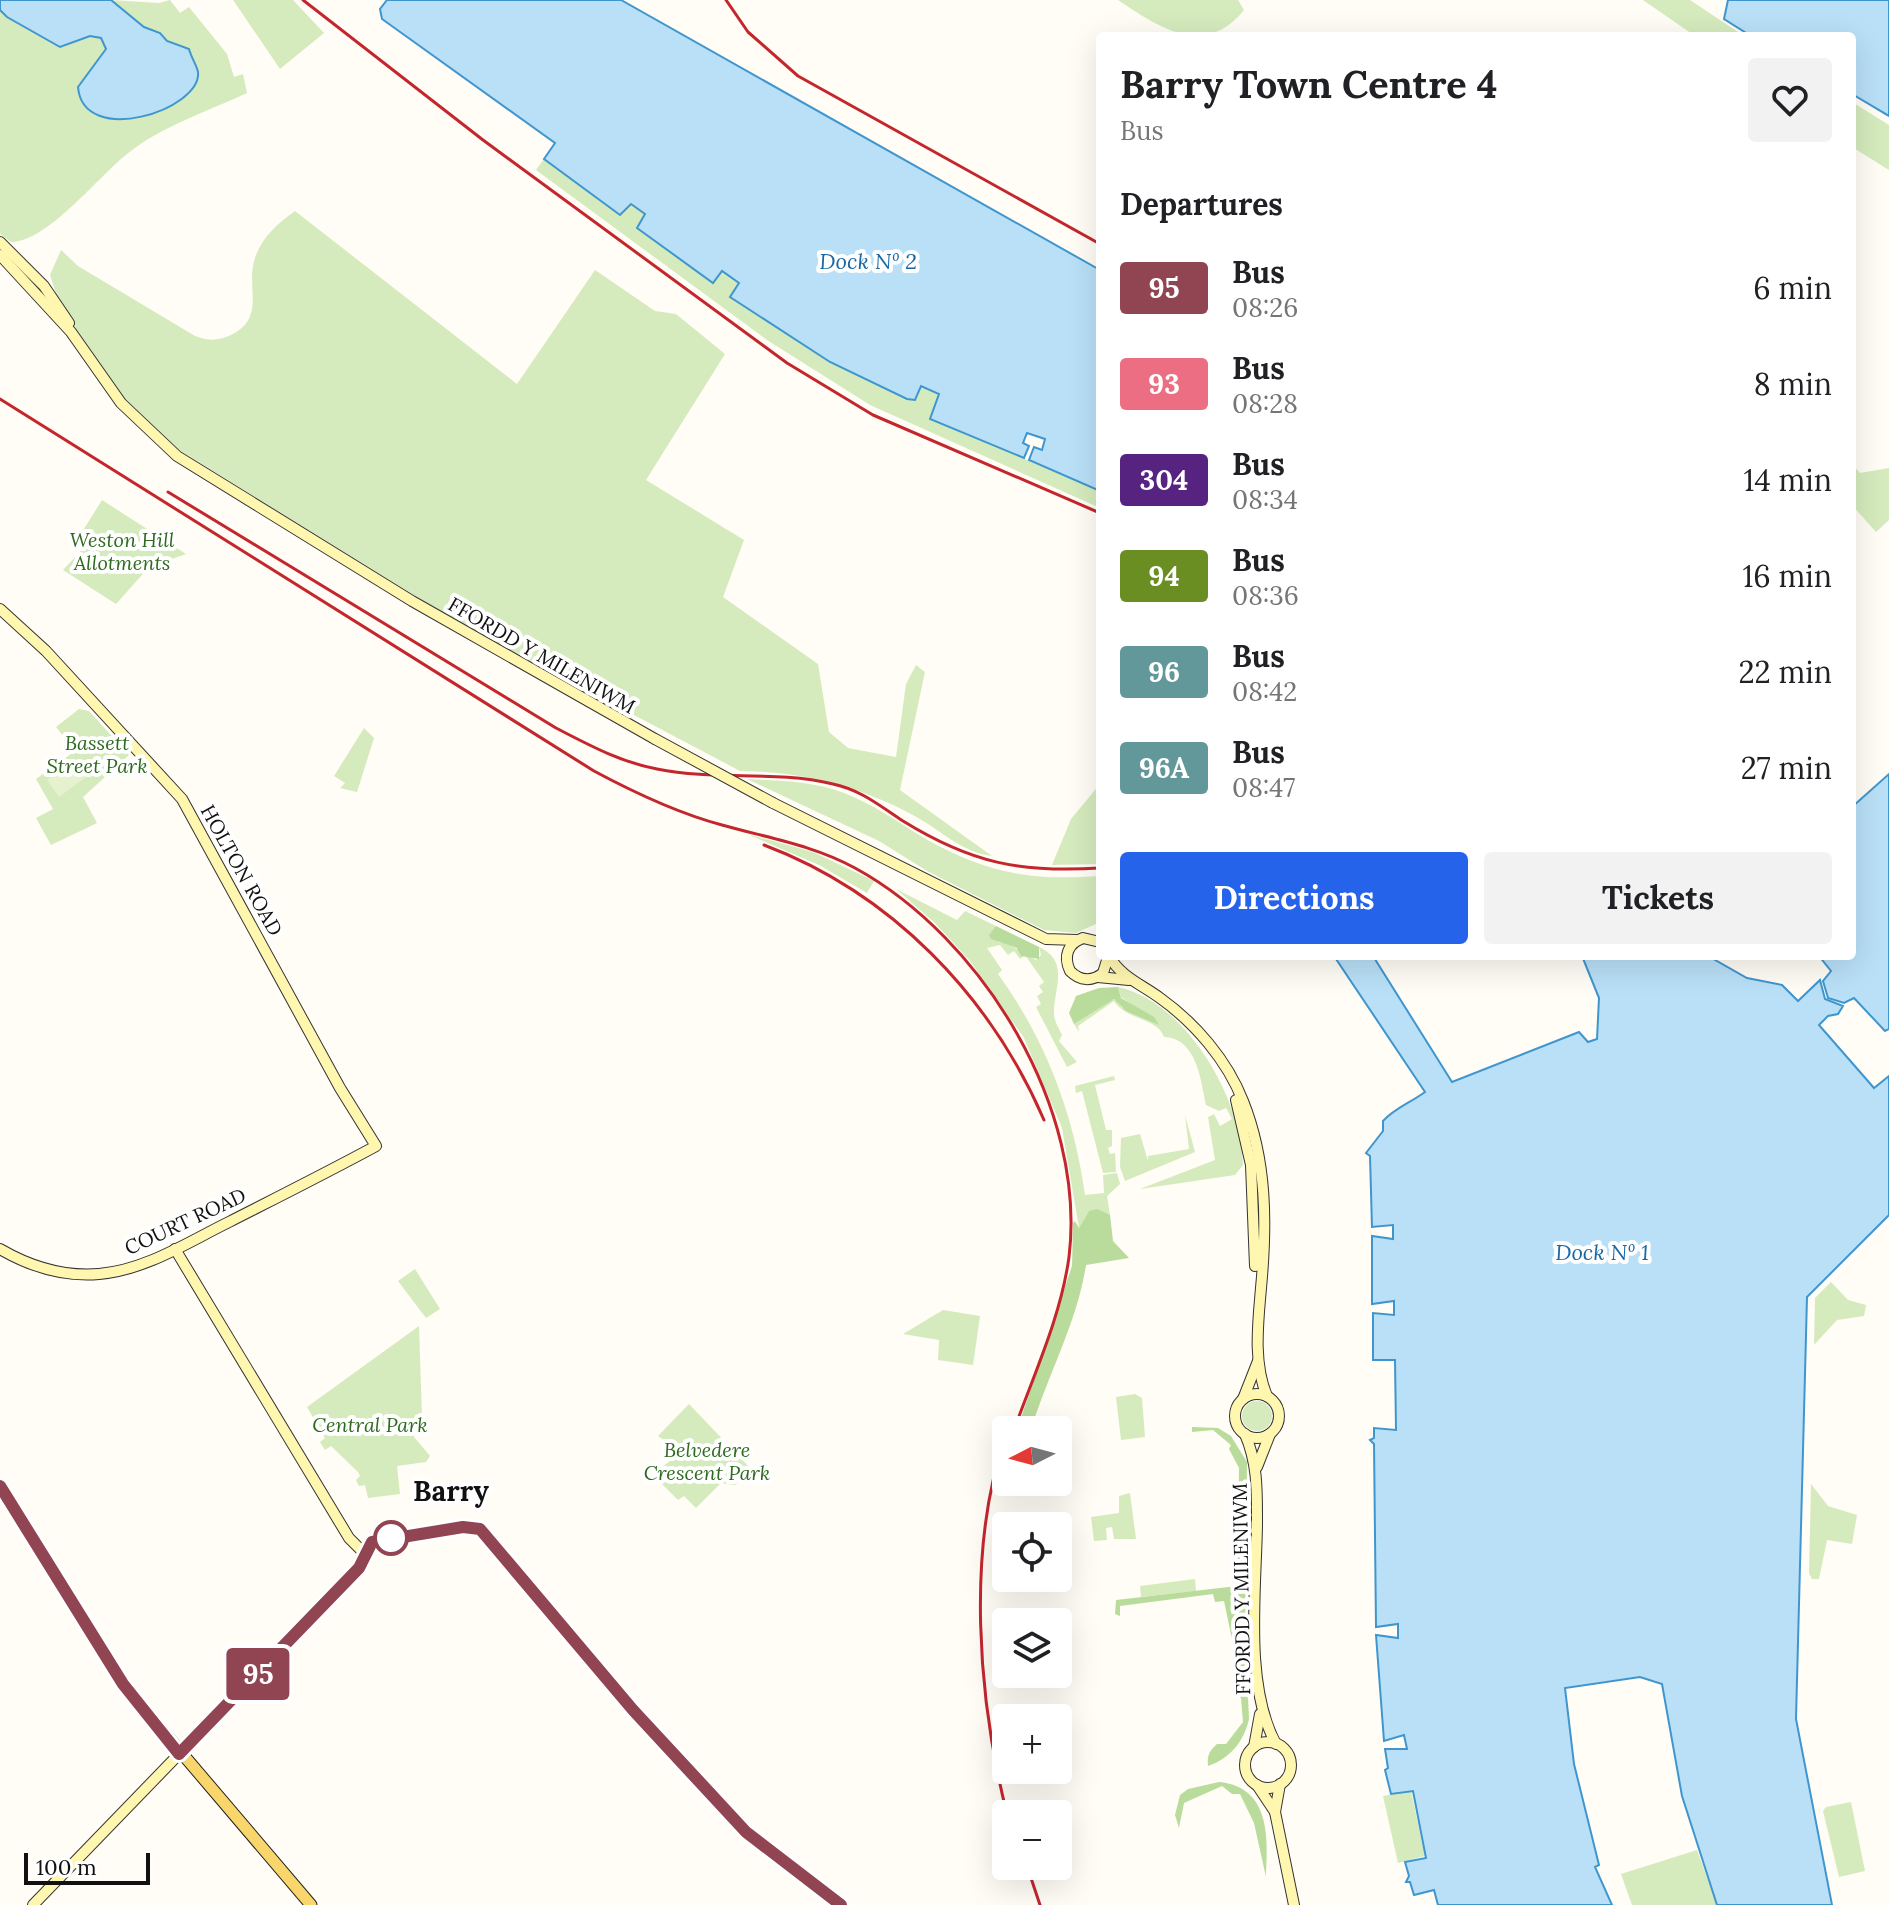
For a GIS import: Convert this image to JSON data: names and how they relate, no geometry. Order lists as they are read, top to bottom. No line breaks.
{"streets":{"street":["FFORDD Y MILENIWM","HOLTON ROAD","COURT ROAD"]},"crossings":[["HOLTON ROAD","COURT ROAD"]],"districts":["Barry"],"water":["Dock Nº 2","Dock Nº 1"],"parks":["Weston Hill Allotments","Bassett Street Park","Central Park","Belvedere Crescent Park"],"lines":["bus line 95"],"scale_bar":"100 m","north":"left","page":{"on_map":"95","heading":[["Barry Town Centre 4","Bus"],"Departures"],"list":[{"mark":"95","name":"Bus","note":"08:26","value":"6 min"},{"mark":"93","name":"Bus","note":"08:28","value":"8 min"},{"mark":"304","name":"Bus","note":"08:34","value":"14 min"},{"mark":"94","name":"Bus","note":"08:36","value":"16 min"},{"mark":"96","name":"Bus","note":"08:42","value":"22 min"},{"mark":"96A","name":"Bus","note":"08:47","value":"27 min"}],"buttons":["Directions","Tickets"],"map_buttons":["+","−"],"scale":"100 m"}}
